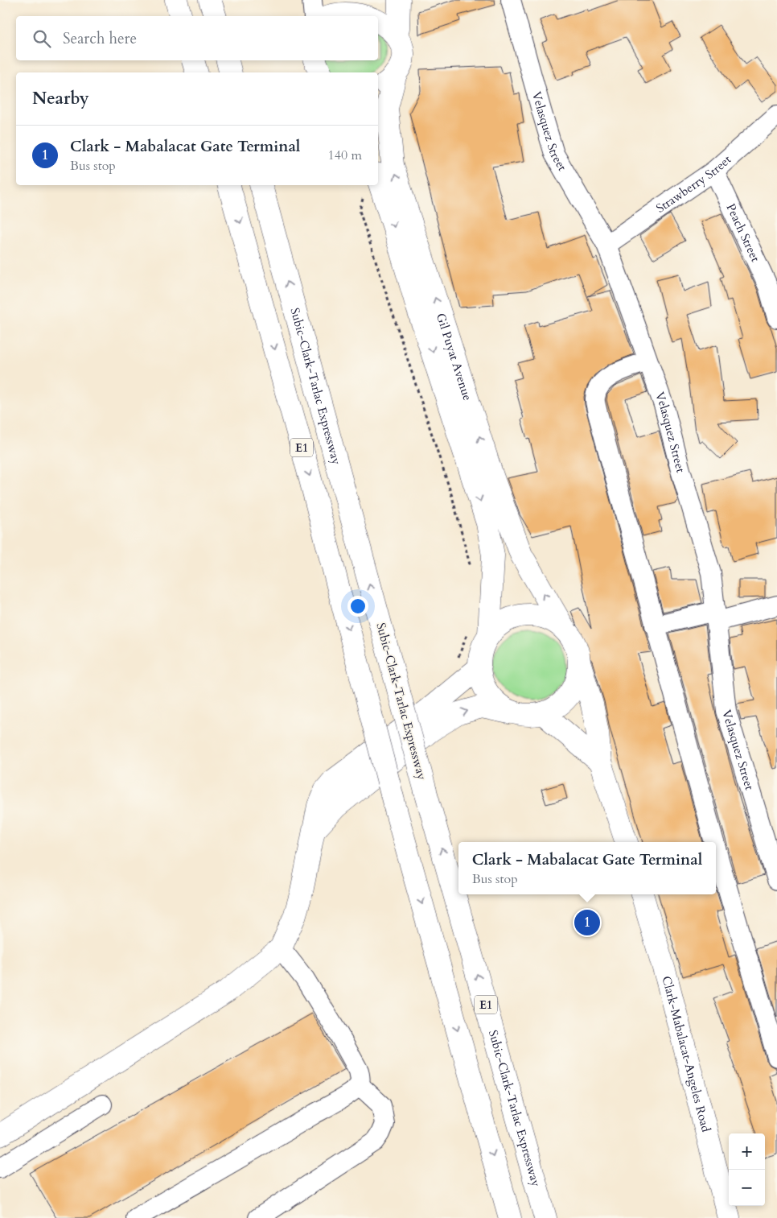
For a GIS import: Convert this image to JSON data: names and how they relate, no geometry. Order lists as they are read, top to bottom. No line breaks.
{"streets":{"main road":["Gil Puyat Avenue","Subic-Clark-Tarlac Expressway","E1","Clark-Mabalacat-Angeles Road"],"street":["Velasquez Street","Strawberry Street","Peach Street"]},"crossings":[["Velasquez Street","Strawberry Street"],["Strawberry Street","Peach Street"]],"page":{"search":"Search here","heading":"Nearby","list":[{"mark":"1","name":"Clark - Mabalacat Gate Terminal","note":"Bus stop","value":"140 m"}],"popup":["Clark - Mabalacat Gate Terminal","Bus stop"],"pins":"1","map_buttons":["+","−"]}}
